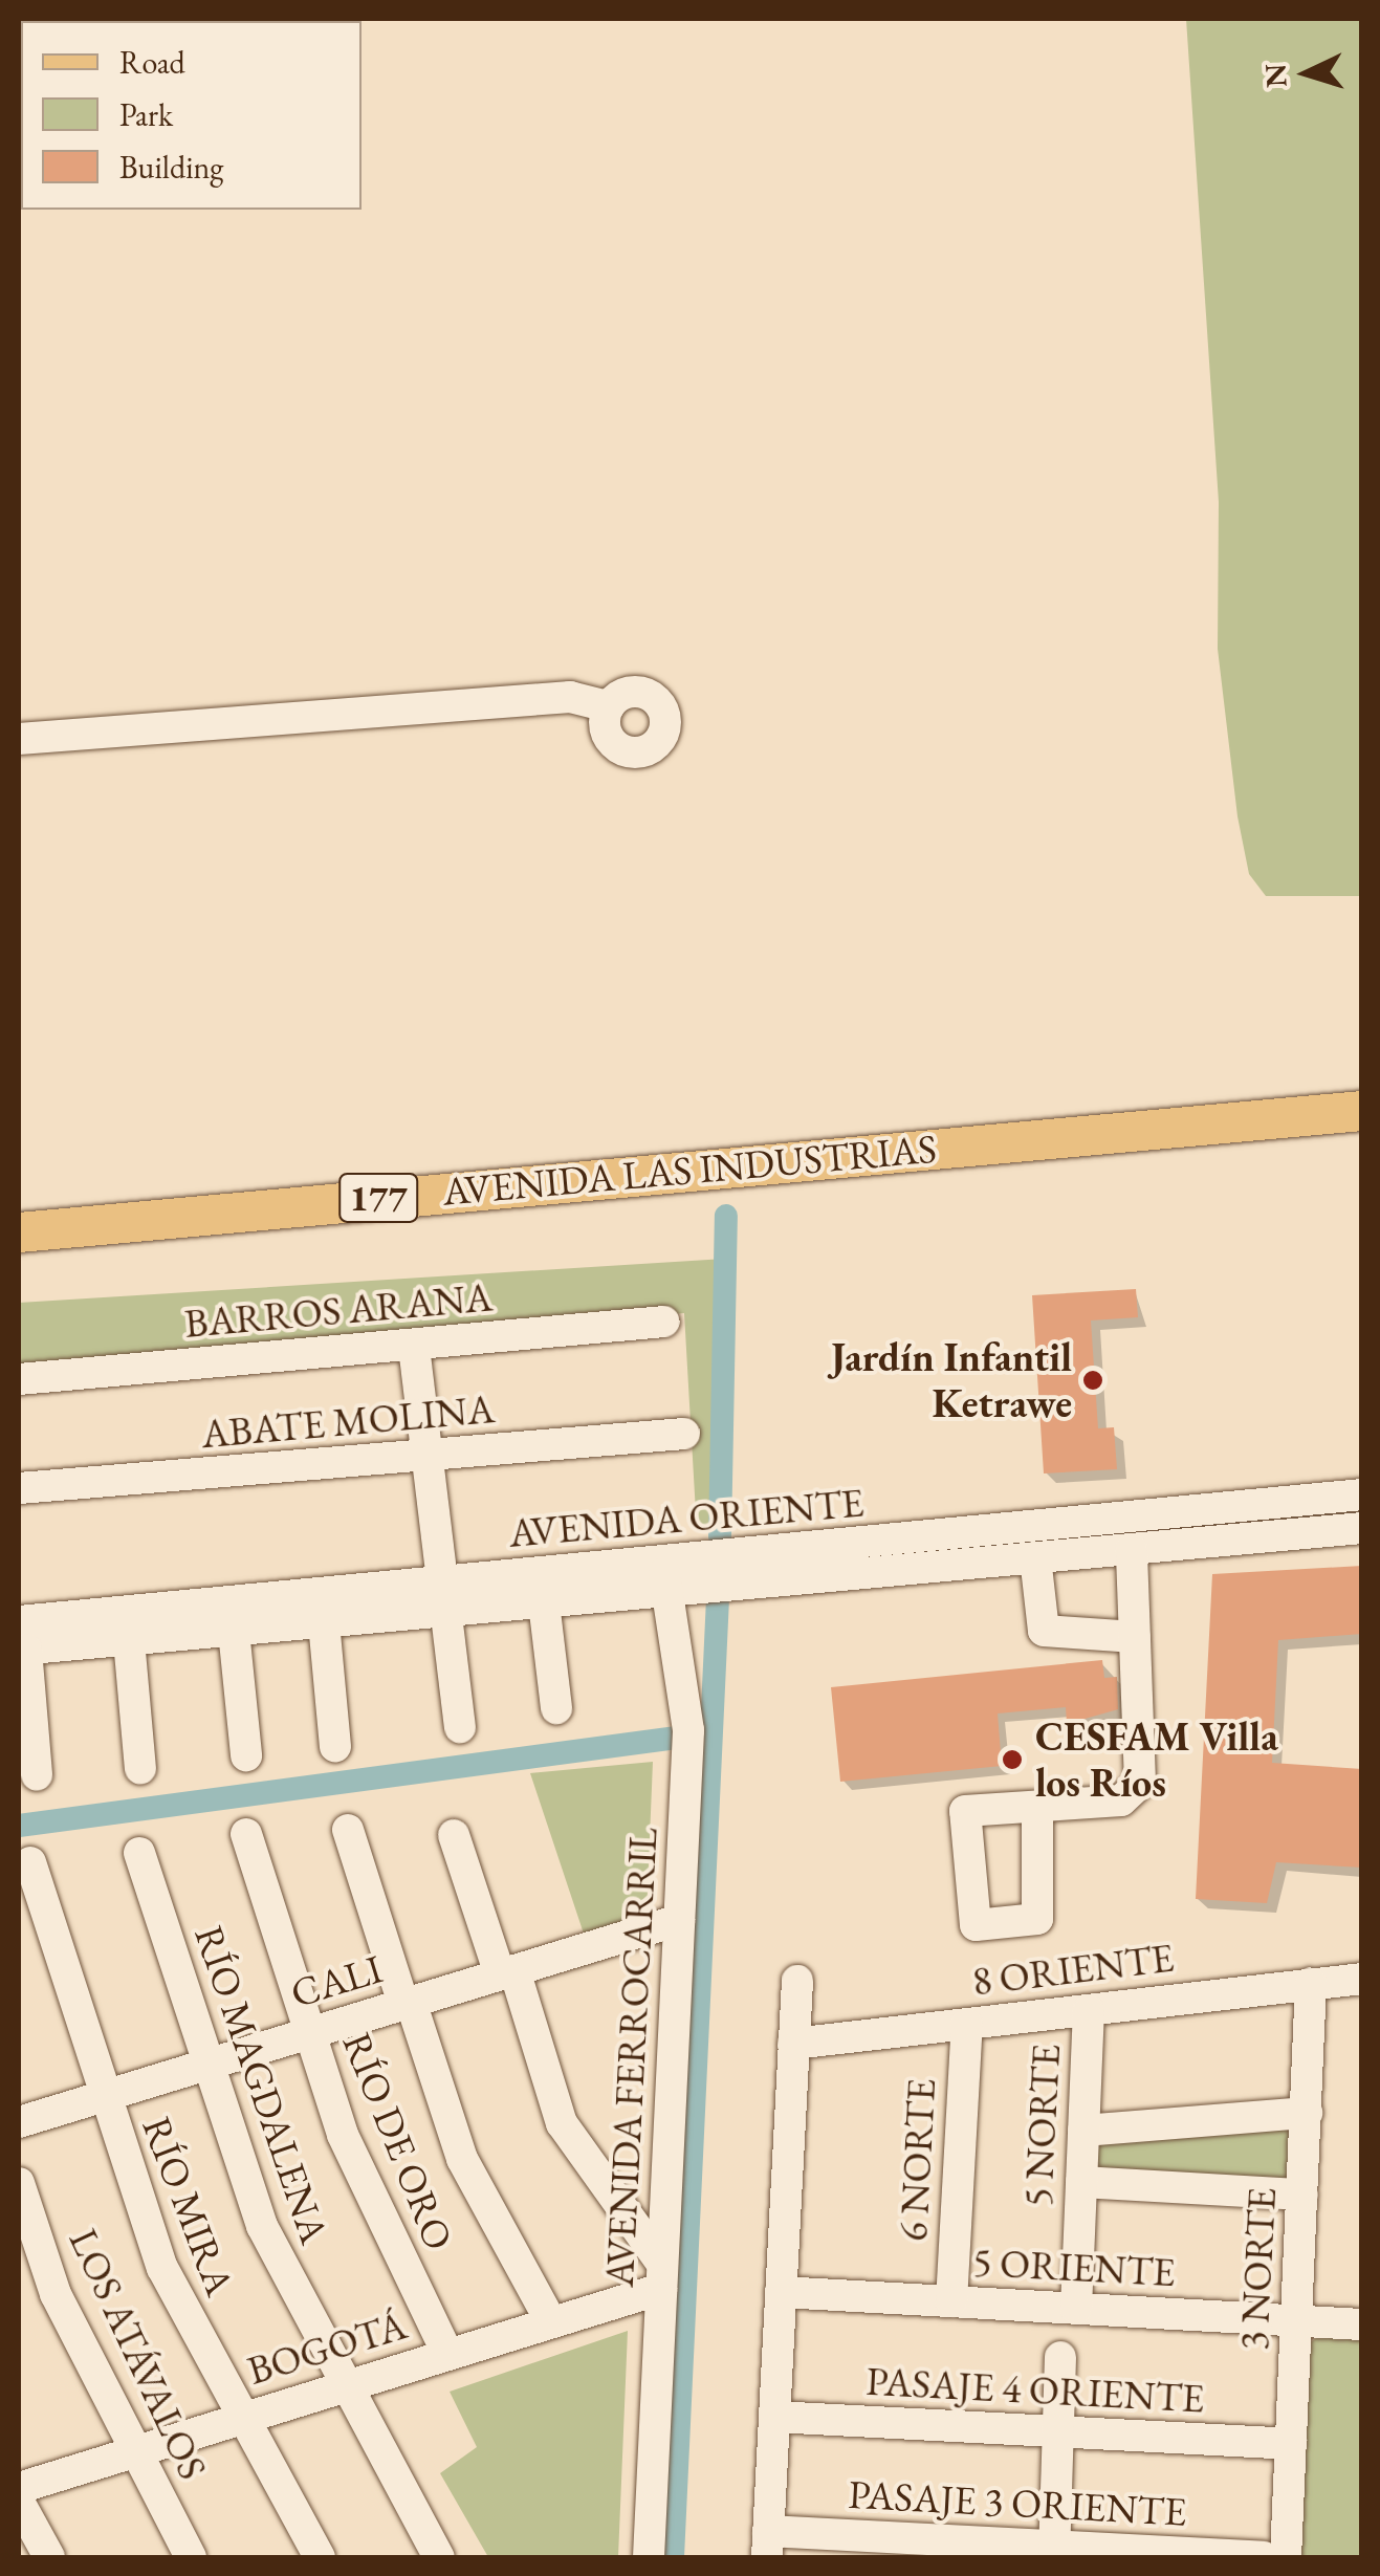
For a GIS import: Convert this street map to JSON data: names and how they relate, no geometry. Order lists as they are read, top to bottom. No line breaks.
{"streets":{"main road":["AVENIDA LAS INDUSTRIAS","177"],"street":["BARROS ARANA","ABATE MOLINA","AVENIDA ORIENTE","8 ORIENTE","CALI","AVENIDA FERROCARRIL","RÍO MAGDALENA","5 NORTE","RÍO DE ORO","6 NORTE","RÍO MIRA","5 ORIENTE","3 NORTE","BOGOTÁ","LOS ATÁVALOS","PASAJE 4 ORIENTE","PASAJE 3 ORIENTE"]},"crossings":[["AVENIDA ORIENTE","AVENIDA FERROCARRIL"],["8 ORIENTE","5 NORTE"],["8 ORIENTE","6 NORTE"],["8 ORIENTE","3 NORTE"],["CALI","AVENIDA FERROCARRIL"],["CALI","RÍO MAGDALENA"],["CALI","RÍO DE ORO"],["CALI","RÍO MIRA"],["AVENIDA FERROCARRIL","BOGOTÁ"],["RÍO MAGDALENA","BOGOTÁ"],["5 NORTE","5 ORIENTE"],["RÍO DE ORO","BOGOTÁ"],["6 NORTE","5 ORIENTE"],["RÍO MIRA","BOGOTÁ"],["5 ORIENTE","3 NORTE"],["3 NORTE","PASAJE 4 ORIENTE"],["BOGOTÁ","LOS ATÁVALOS"]],"places":["Jardín Infantil Ketrawe","CESFAM Villa los Ríos"],"legend":["Road","Park","Building"],"north":"left"}
